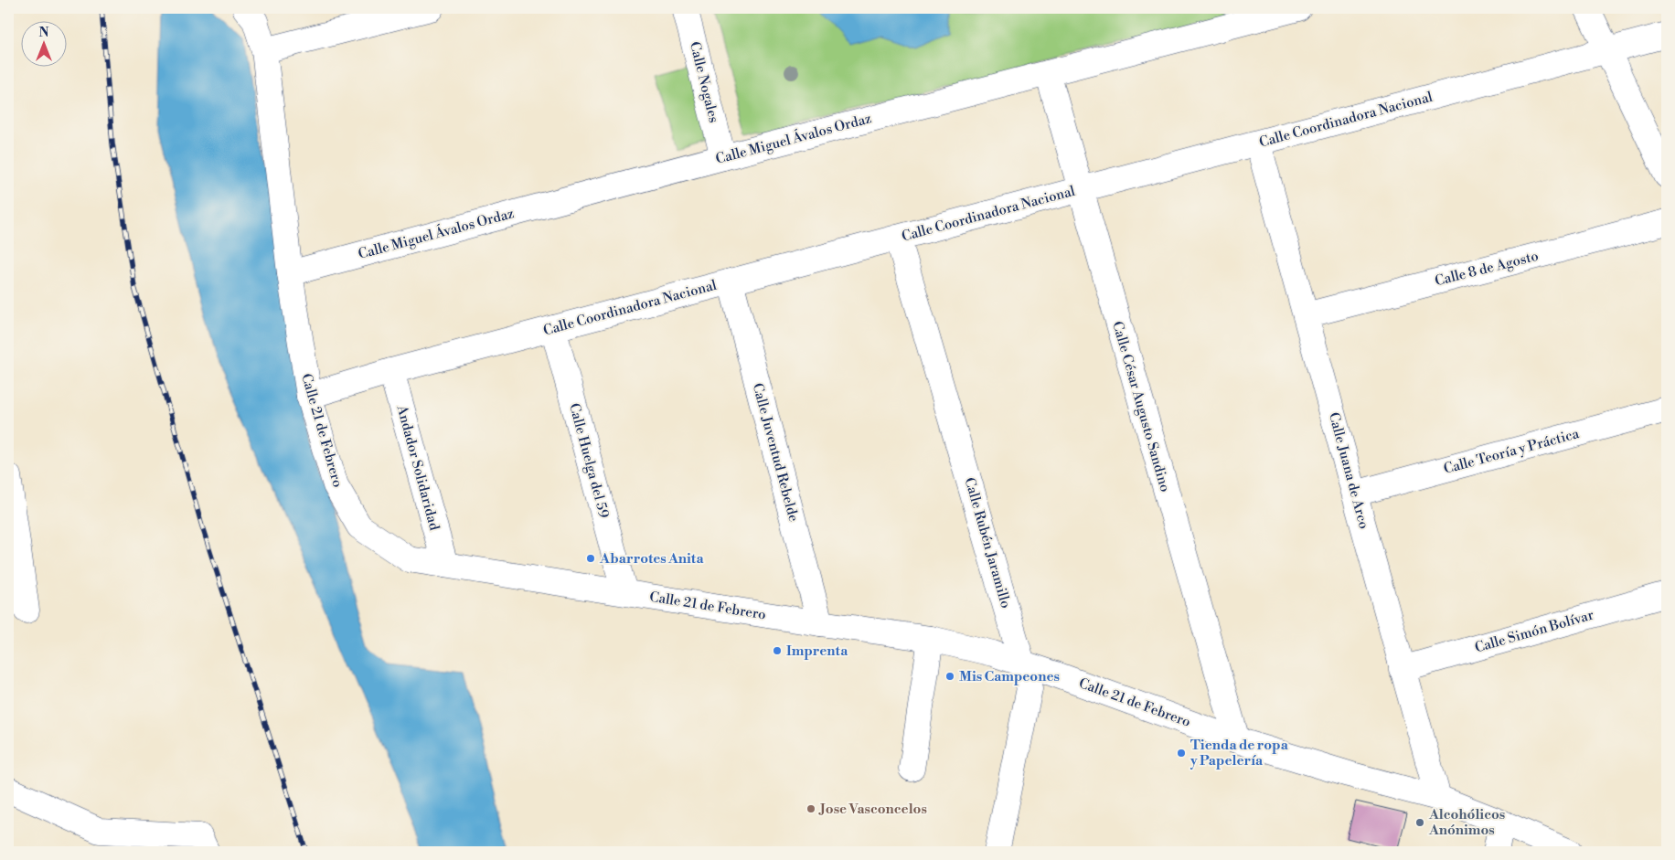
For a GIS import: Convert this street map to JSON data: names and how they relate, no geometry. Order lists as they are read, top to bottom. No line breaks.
{"streets":{"street":["Calle Nogales","Calle Coordinadora Nacional","Calle Miguel Ávalos Ordaz","Calle 8 de Agosto","Calle César Augusto Sandino","Calle 21 de Febrero","Calle Teoría y Práctica","Calle Juventud Rebelde","Calle Huelga del 59","Andador Solidaridad","Calle Juana de Arco","Calle Rubén Jaramillo","Calle Simón Bolívar"]},"crossings":[["Calle Nogales","Calle Miguel Ávalos Ordaz"],["Calle Coordinadora Nacional","Calle César Augusto Sandino"],["Calle Coordinadora Nacional","Calle 21 de Febrero"],["Calle Coordinadora Nacional","Calle Juventud Rebelde"],["Calle Coordinadora Nacional","Calle Huelga del 59"],["Calle Coordinadora Nacional","Andador Solidaridad"],["Calle Coordinadora Nacional","Calle Juana de Arco"],["Calle Coordinadora Nacional","Calle Rubén Jaramillo"],["Calle Miguel Ávalos Ordaz","Calle César Augusto Sandino"],["Calle Miguel Ávalos Ordaz","Calle 21 de Febrero"],["Calle 8 de Agosto","Calle Juana de Arco"],["Calle César Augusto Sandino","Calle 21 de Febrero"],["Calle 21 de Febrero","Calle Juventud Rebelde"],["Calle 21 de Febrero","Calle Huelga del 59"],["Calle 21 de Febrero","Andador Solidaridad"],["Calle 21 de Febrero","Calle Juana de Arco"],["Calle 21 de Febrero","Calle Rubén Jaramillo"],["Calle Teoría y Práctica","Calle Juana de Arco"],["Calle Juana de Arco","Calle Simón Bolívar"]],"places":["Abarrotes Anita","Imprenta","Mis Campeones","Tienda de ropa y Papelería","Jose Vasconcelos","Alcohólicos Anónimos"],"north":"top"}
